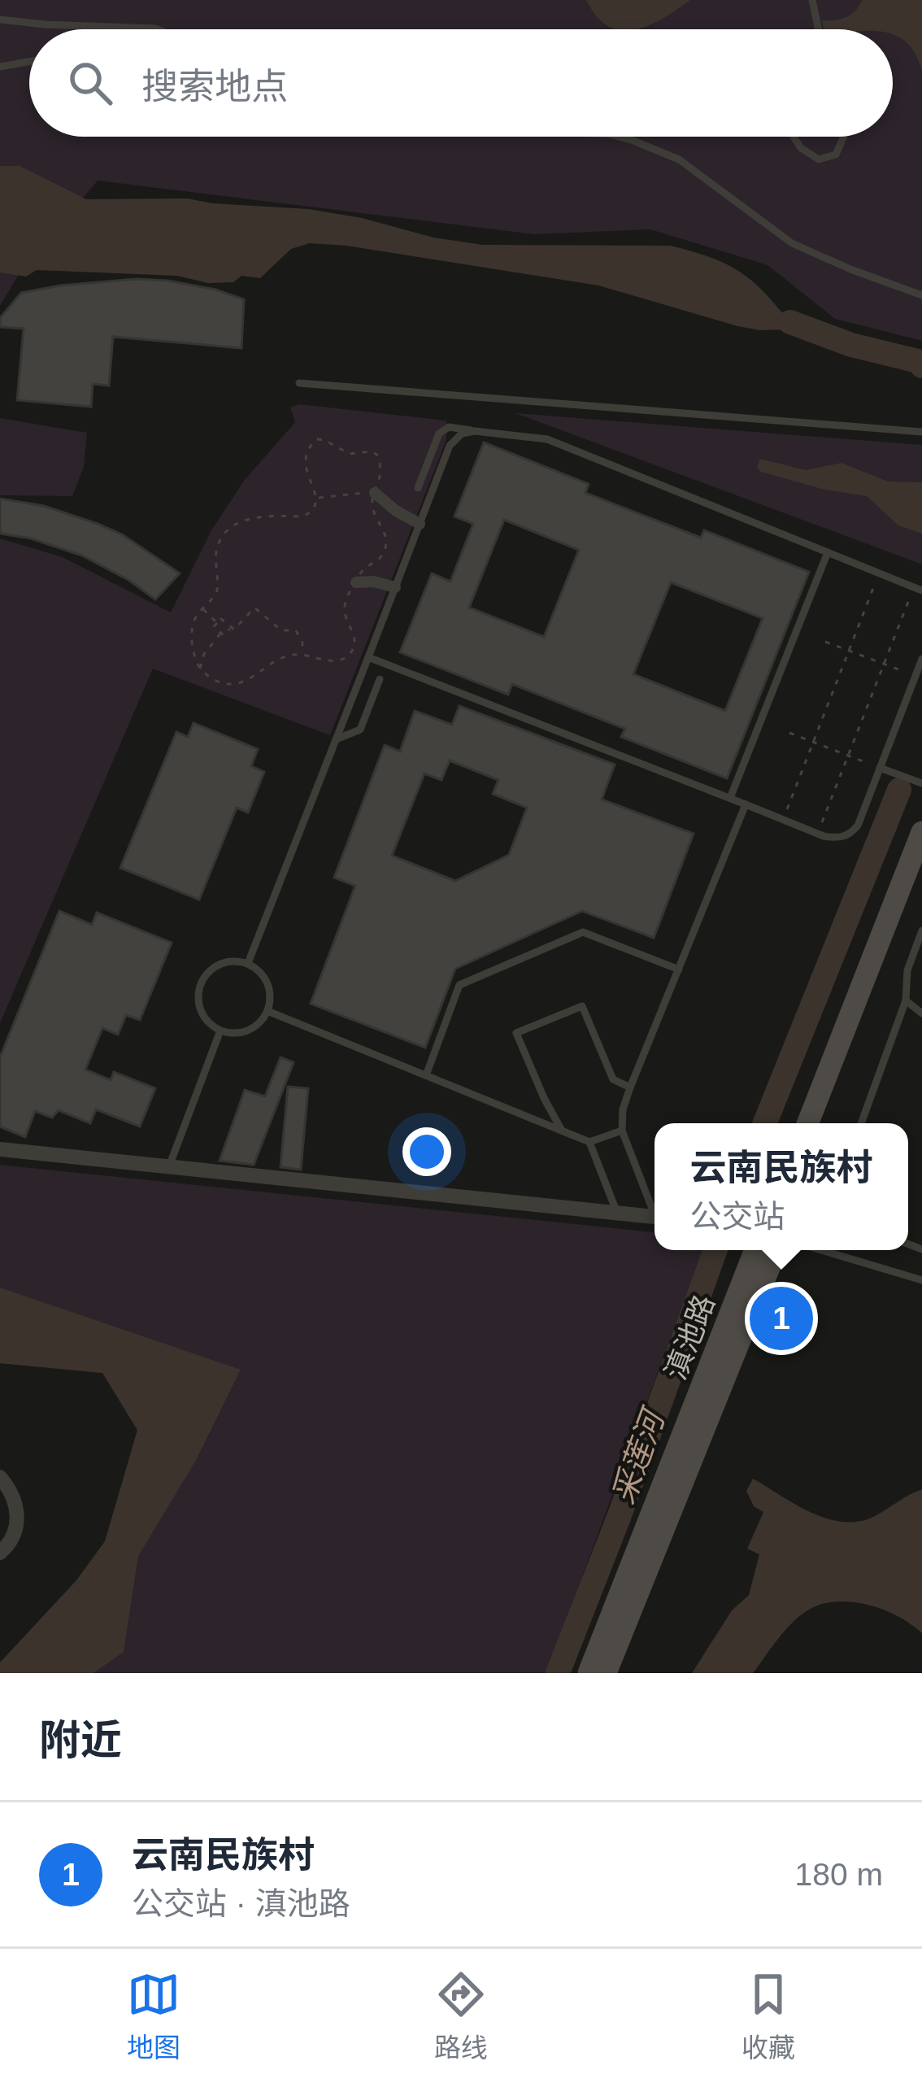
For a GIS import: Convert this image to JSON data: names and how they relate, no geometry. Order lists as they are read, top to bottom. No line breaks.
{"streets":{"main road":["滇池路"]},"water":["采莲河"],"page":{"search":"搜索地点","popup":["云南民族村","公交站"],"pins":"1","heading":"附近","list":[{"mark":"1","name":"云南民族村","note":"公交站 · 滇池路","value":"180 m"}],"nav":["地图","路线","收藏"]}}
